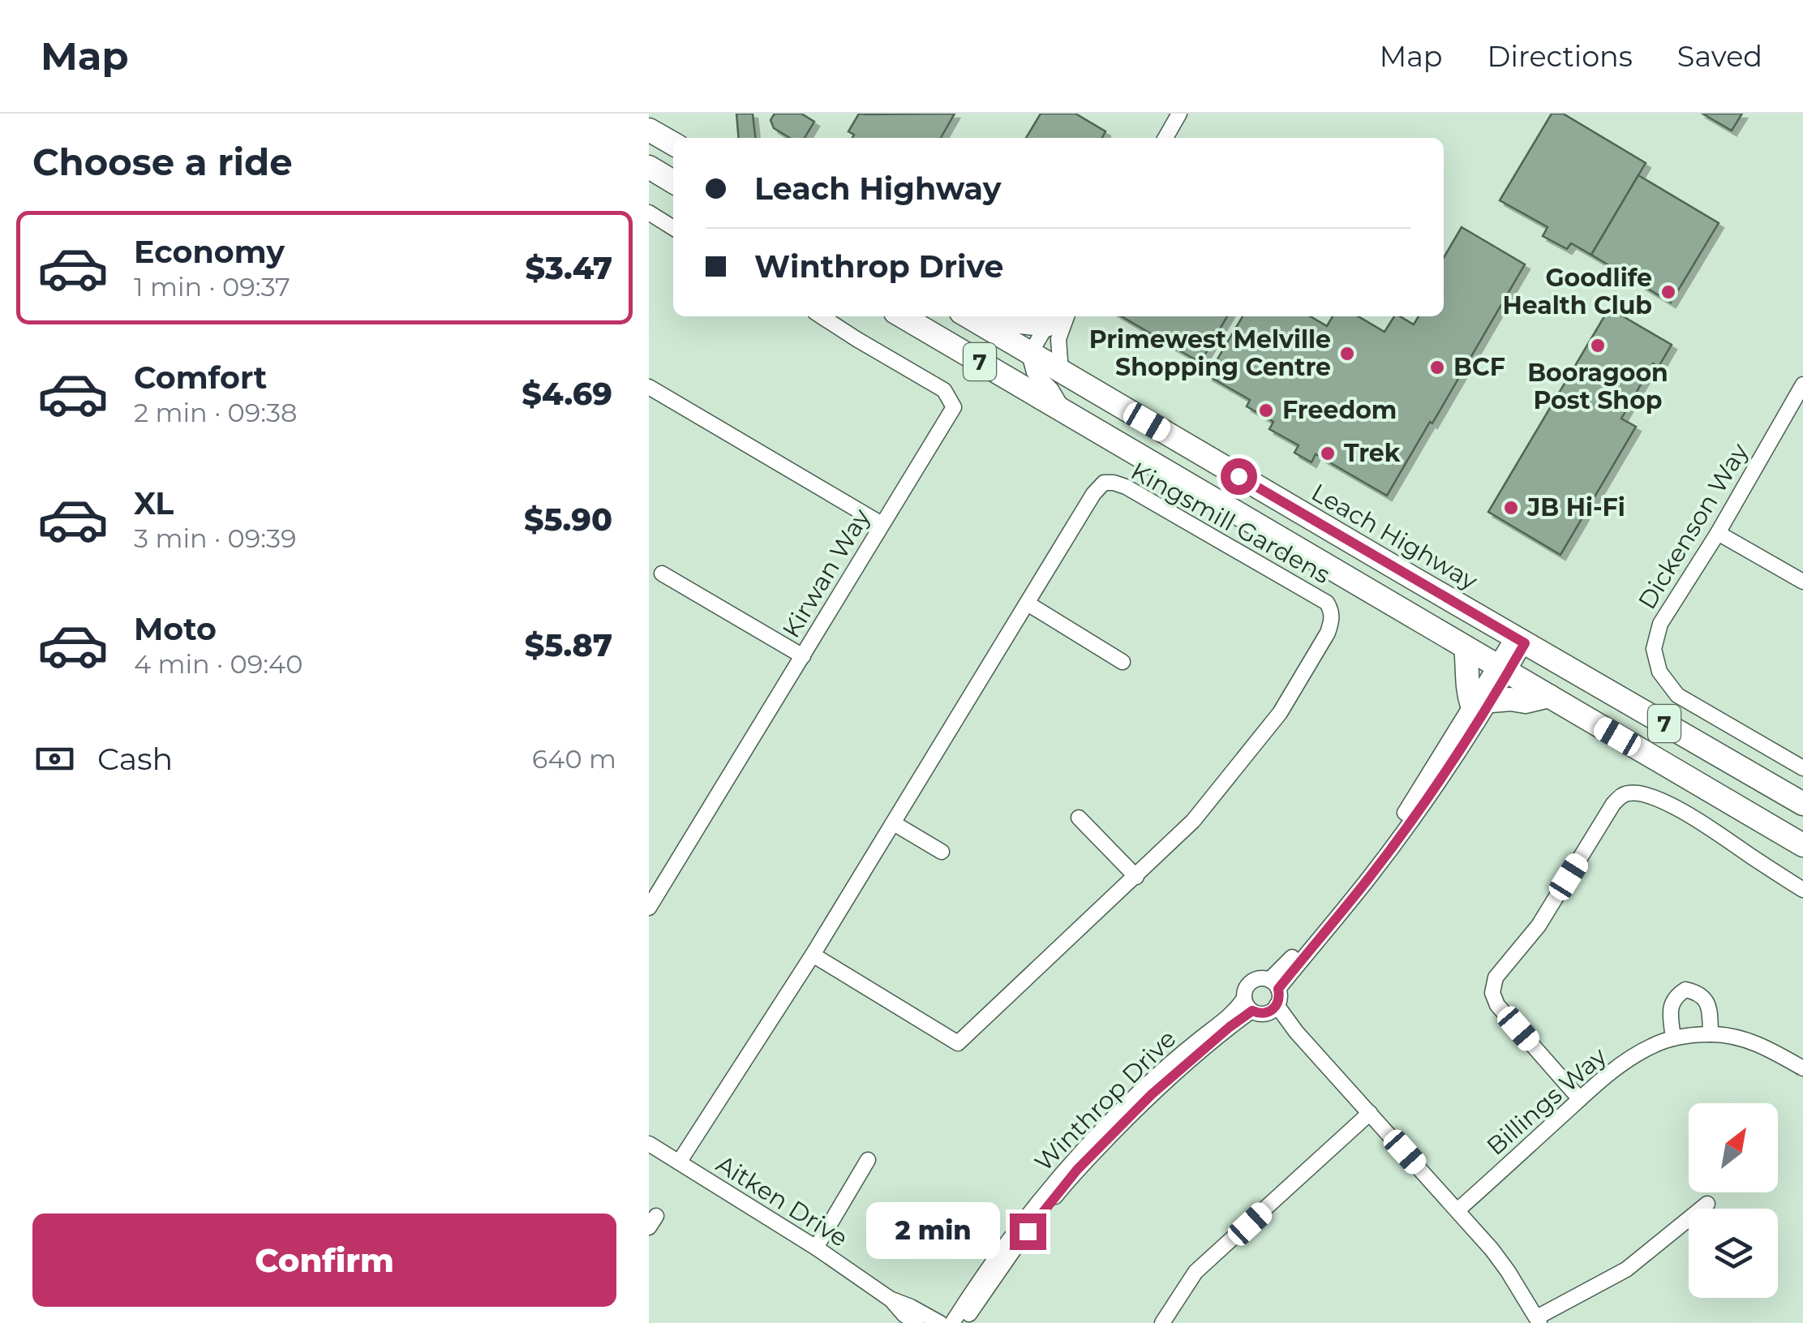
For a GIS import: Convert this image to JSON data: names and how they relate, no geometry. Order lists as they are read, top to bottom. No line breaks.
{"streets":{"highway":["7","Leach Highway"],"street":["Kingsmill Gardens","Dickenson Way","Kirwan Way","Winthrop Drive","Billings Way","Aitken Drive"]},"crossings":[["Kingsmill Gardens","Aitken Drive"]],"places":["Goodlife Health Club","Booragoon Post Shop","Primewest Melville Shopping Centre","BCF","Freedom","Trek","JB Hi-Fi"],"north":"top right","page":{"header":"Map","nav":["Map","Directions","Saved"],"heading":"Choose a ride","banner":["Leach Highway","Winthrop Drive"],"list":[{"name":"Economy","note":"1 min · 09:37","value":"$3.47"},{"name":"Comfort","note":"2 min · 09:38","value":"$4.69"},{"name":"XL","note":"3 min · 09:39","value":"$5.90"},{"name":"Moto","note":"4 min · 09:40","value":"$5.87"}],"pay":["Cash","640 m"],"buttons":"Confirm","bubble":"2 min"}}
